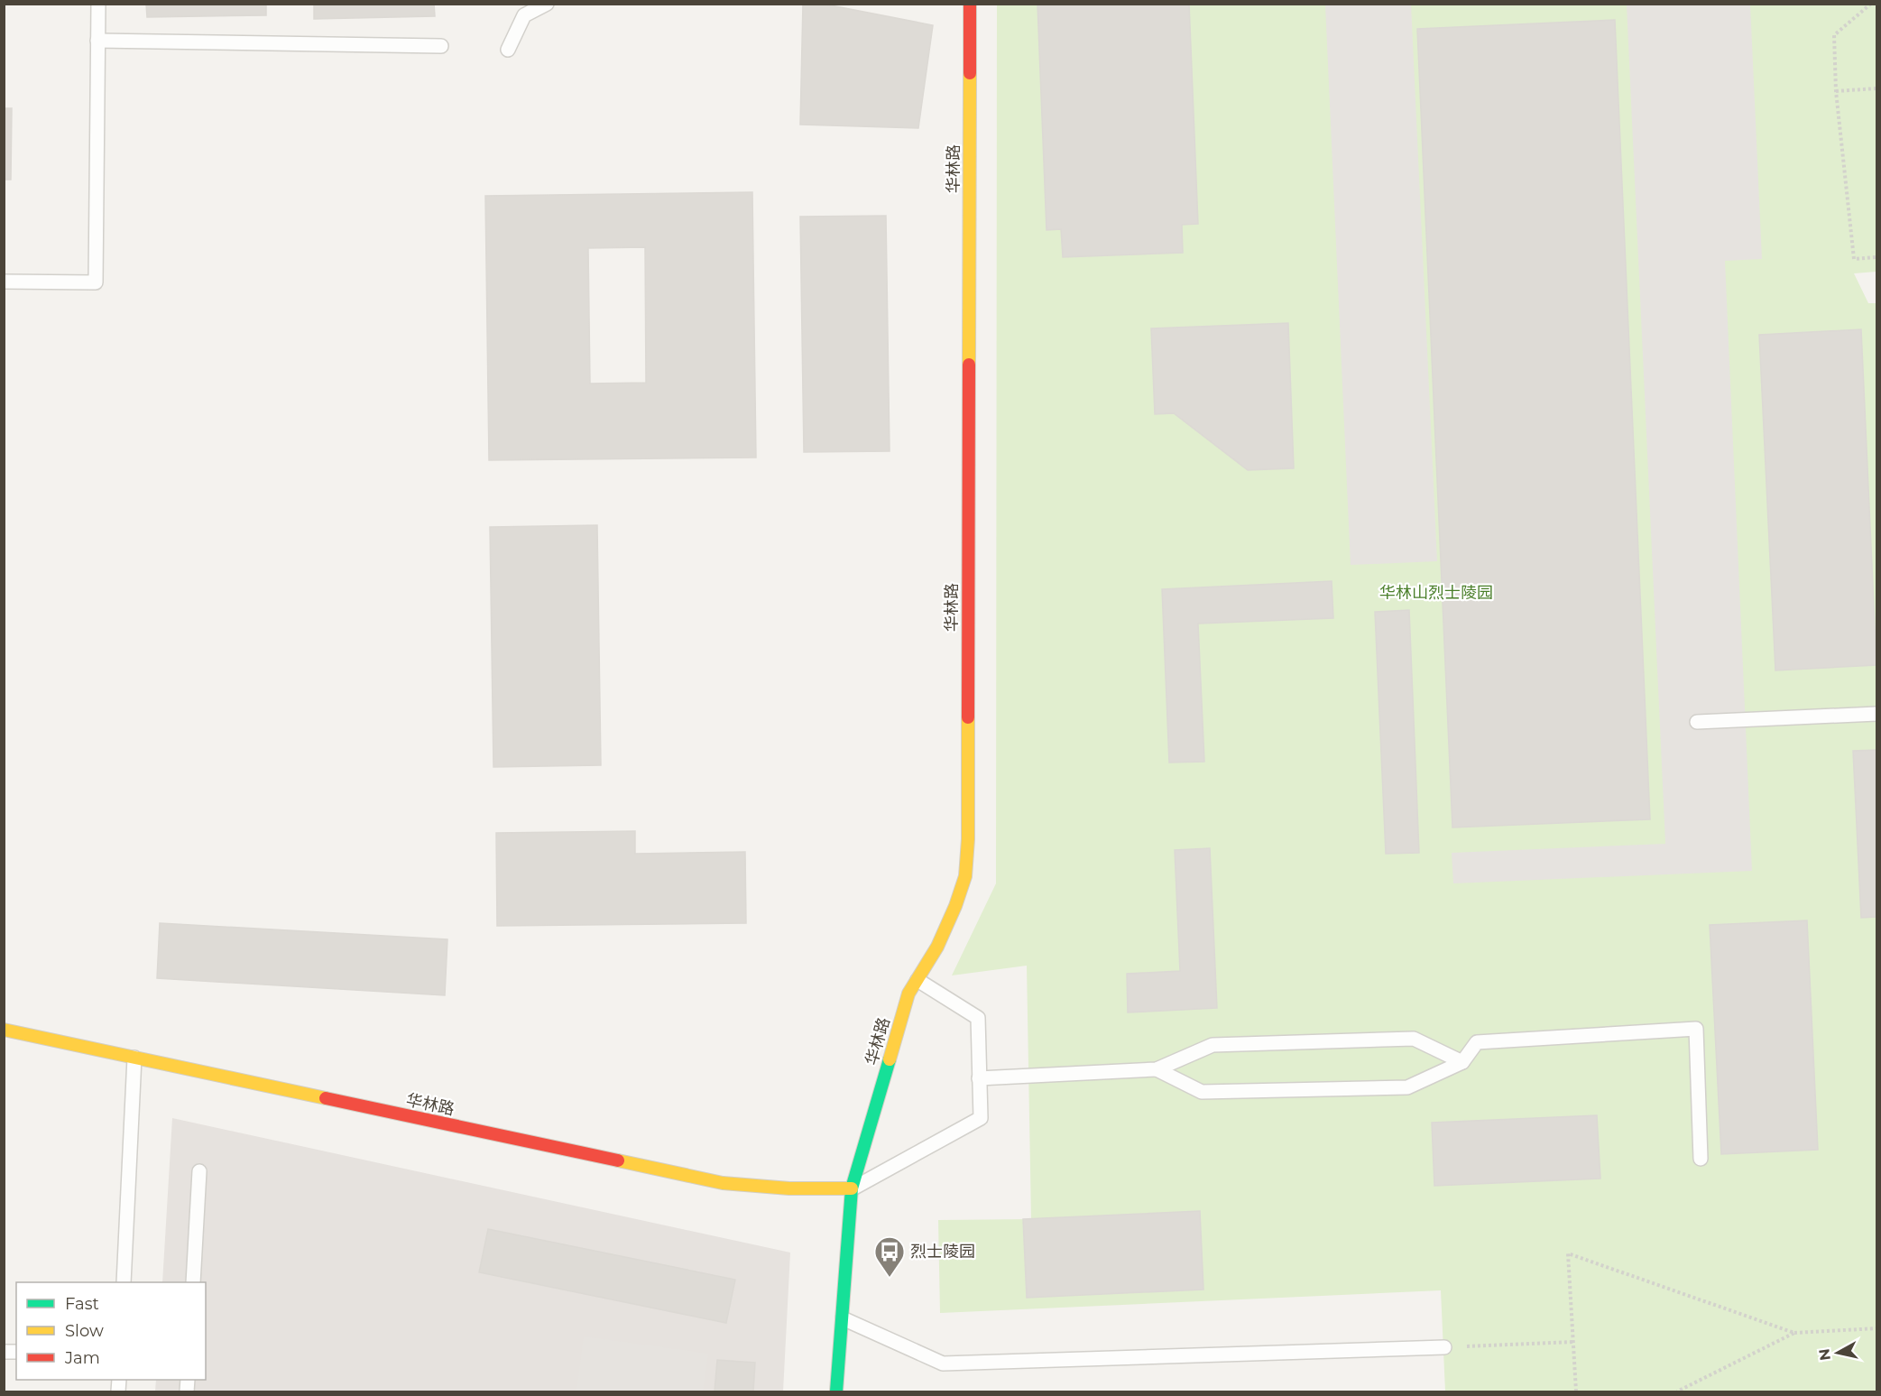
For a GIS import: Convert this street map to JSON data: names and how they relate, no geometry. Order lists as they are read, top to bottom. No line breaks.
{"streets":{"street":["华林路"]},"parks":["华林山烈士陵园"],"places":{"bus stop":["烈士陵园"]},"legend":["Fast","Slow","Jam"],"north":"left"}
